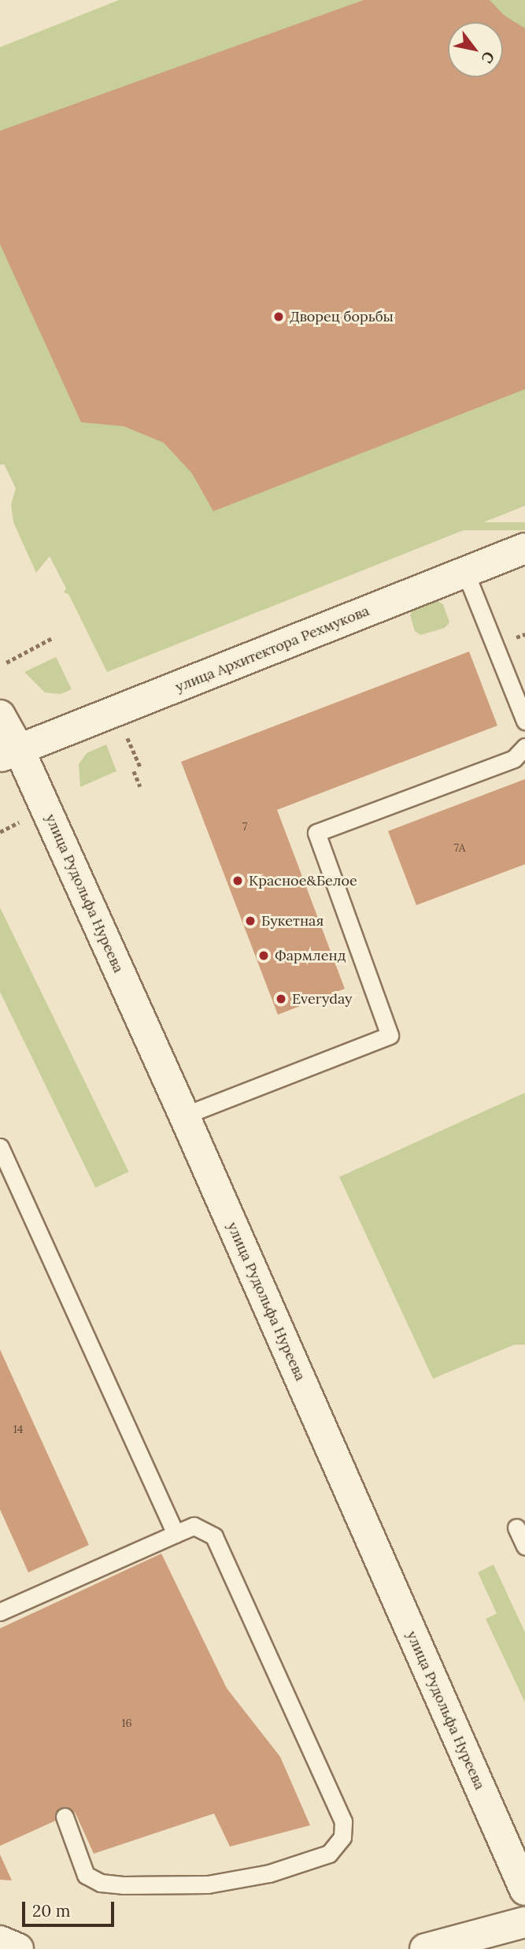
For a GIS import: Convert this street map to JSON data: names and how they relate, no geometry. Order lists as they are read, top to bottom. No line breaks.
{"streets":{"street":["улица Архитектора Рехмукова","улица Рудольфа Нуреева"]},"crossings":[["улица Архитектора Рехмукова","улица Рудольфа Нуреева"]],"places":["Дворец борьбы","Красное&Белое","Букетная","Фармленд","Everyday"],"house_numbers":["7","7А","14","16"],"scale_bar":"20 m","north":"bottom right"}
